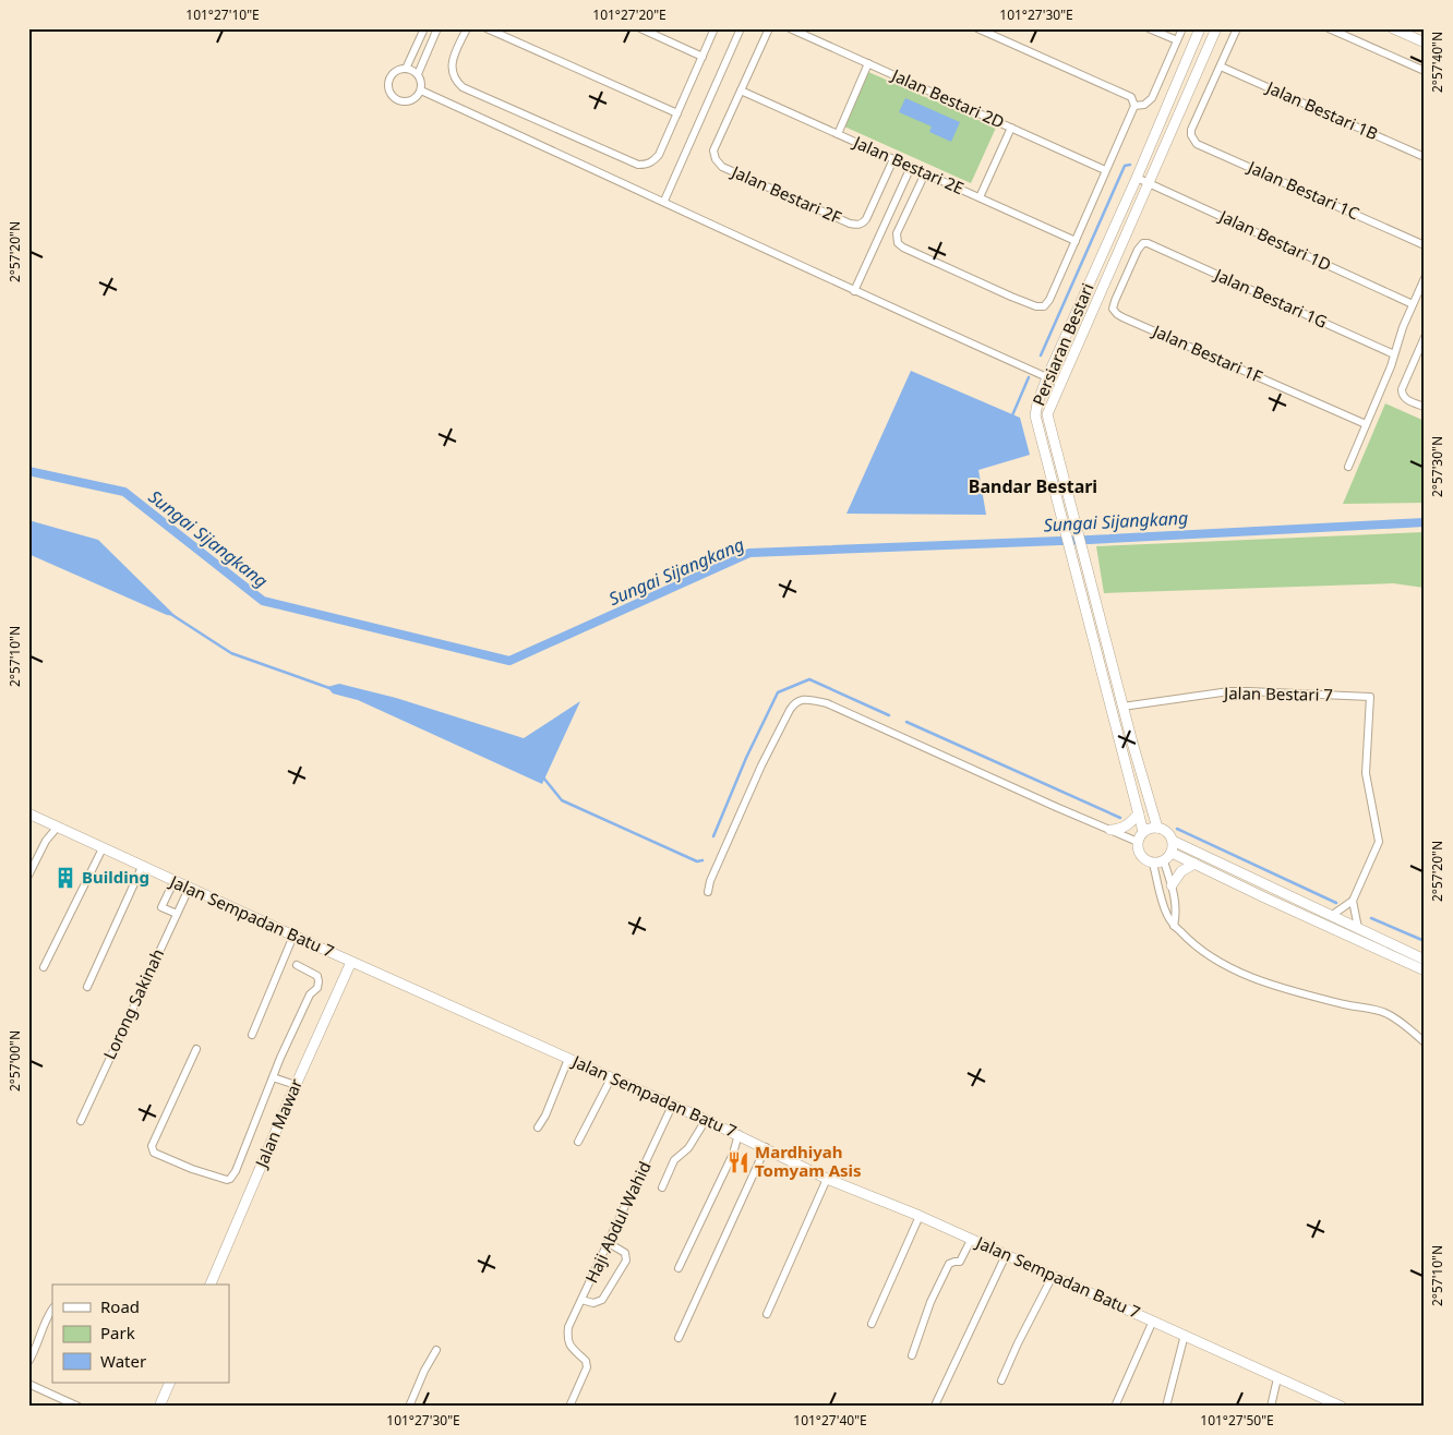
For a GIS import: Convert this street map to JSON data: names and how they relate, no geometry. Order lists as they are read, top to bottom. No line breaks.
{"streets":{"street":["Jalan Bestari 2D","Jalan Bestari 1B","Jalan Bestari 2E","Jalan Bestari 1C","Jalan Bestari 2F","Jalan Bestari 1D","Jalan Bestari 1G","Persiaran Bestari","Jalan Bestari 1F","Jalan Bestari 7","Jalan Sempadan Batu 7","Lorong Sakinah","Jalan Mawar","Haji Abdul Wahid"]},"crossings":[["Jalan Bestari 1B","Jalan Bestari 1C"],["Jalan Bestari 2E","Jalan Bestari 2F"],["Jalan Bestari 1D","Persiaran Bestari"],["Jalan Bestari 1G","Jalan Bestari 1F"],["Persiaran Bestari","Jalan Bestari 7"],["Jalan Sempadan Batu 7","Lorong Sakinah"],["Jalan Sempadan Batu 7","Jalan Mawar"],["Jalan Sempadan Batu 7","Haji Abdul Wahid"]],"districts":["Bandar Bestari"],"water":["Sungai Sijangkang"],"places":{"building":["Building"],"restaurant":["Mardhiyah Tomyam Asis"]},"legend":["Road","Park","Water"],"coordinates":["101°27'10\"E","101°27'20\"E","101°27'30\"E","2°57'40\"N","2°57'20\"N","2°57'30\"N","2°57'10\"N","2°57'00\"N","101°27'40\"E","101°27'50\"E"]}
